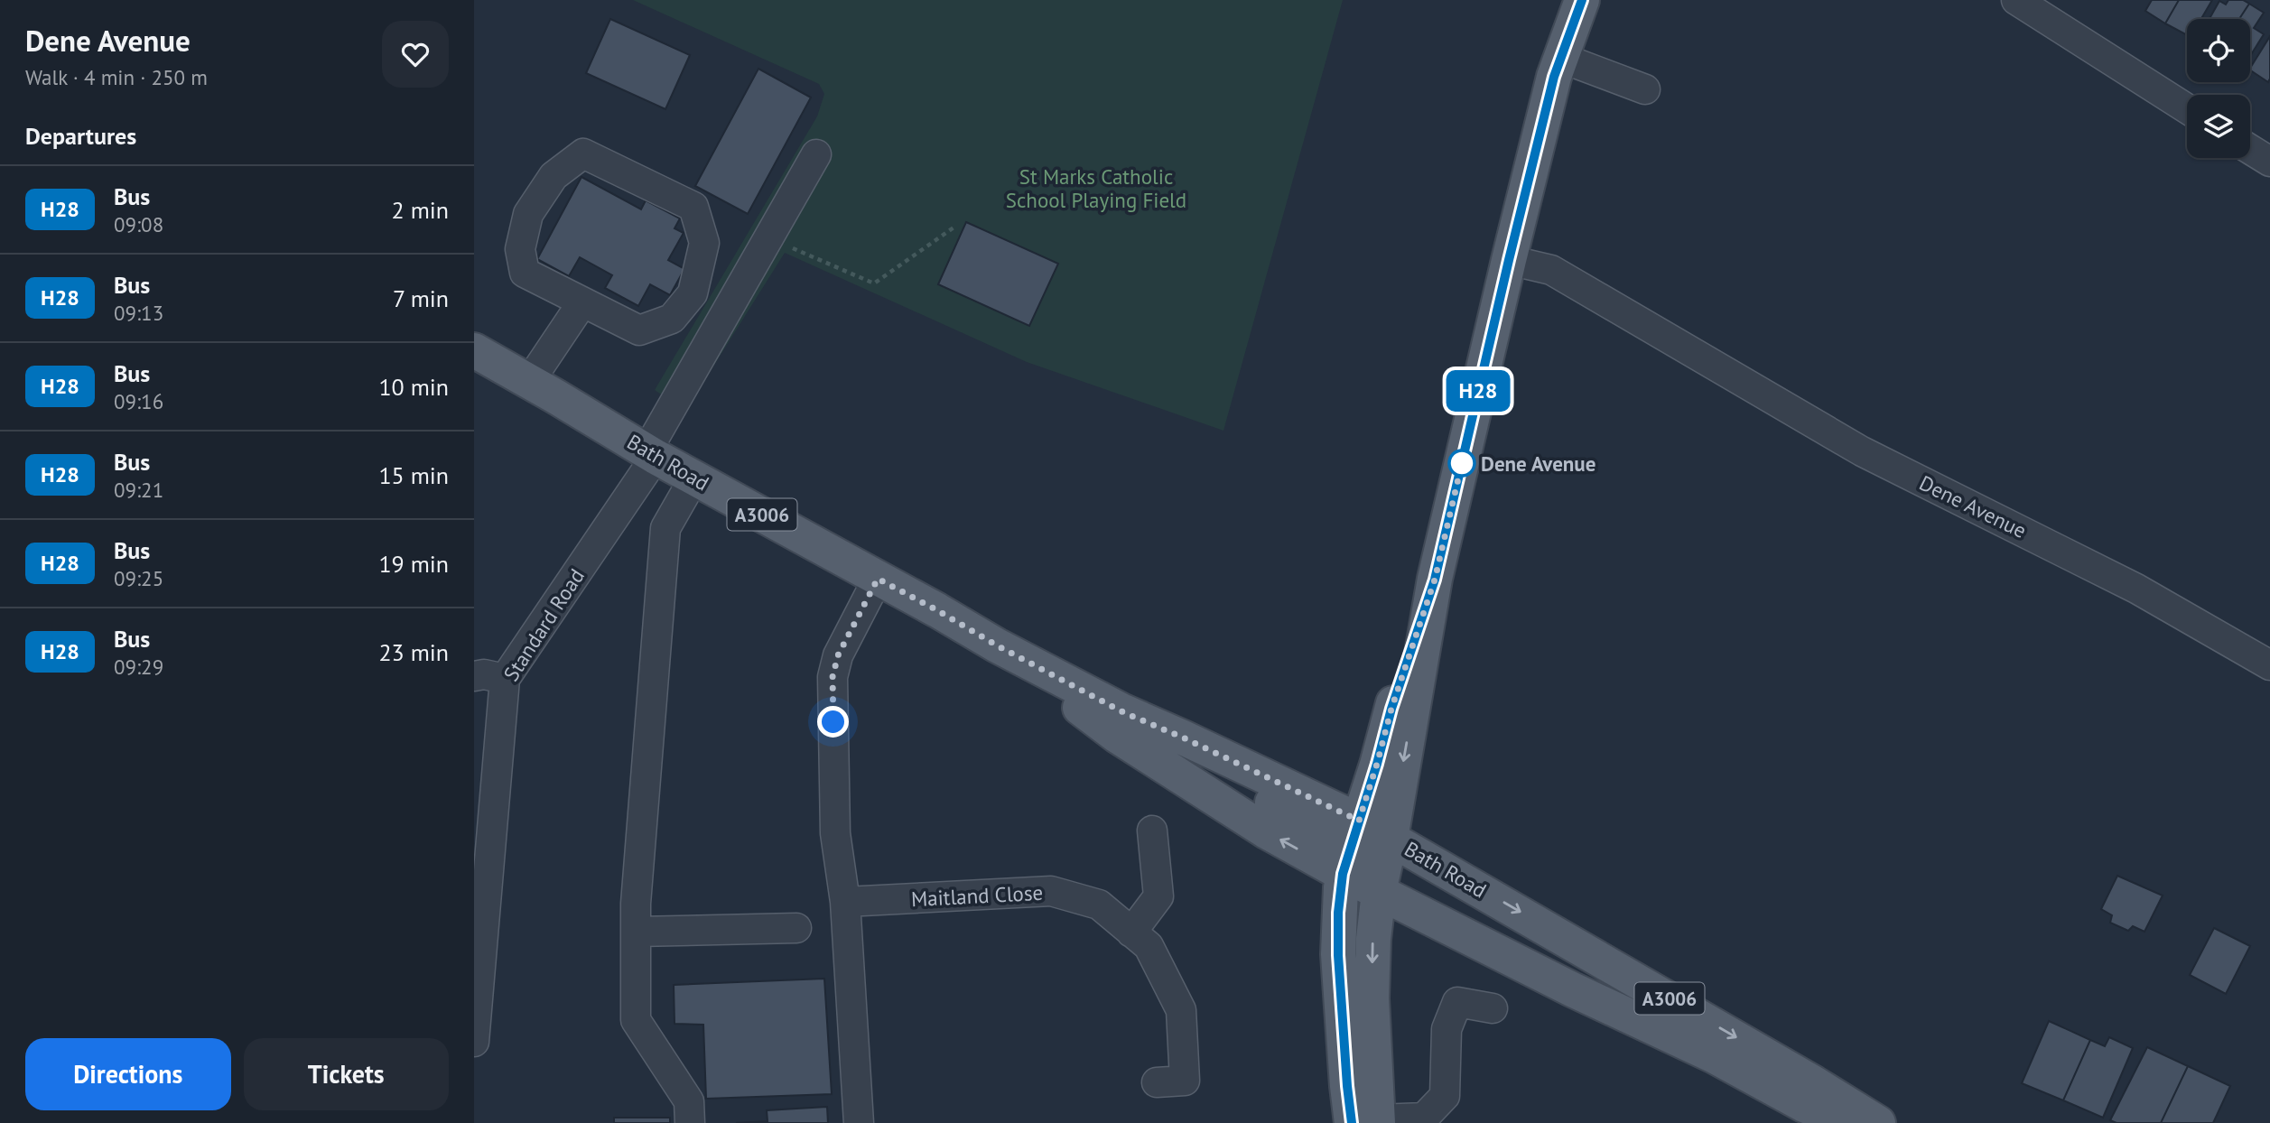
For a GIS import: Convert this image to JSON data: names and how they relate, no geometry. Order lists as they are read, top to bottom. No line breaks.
{"streets":{"main road":["Bath Road","A3006"],"street":["Dene Avenue","Standard Road","Maitland Close"]},"crossings":[["Bath Road","Standard Road"]],"parks":["St Marks Catholic School Playing Field"],"places":["Dene Avenue"],"lines":["bus line H28"],"page":{"heading":[["Dene Avenue","Walk · 4 min · 250 m"],"Departures"],"on_map":"H28","list":[{"mark":"H28","name":"Bus","note":"09:08","value":"2 min"},{"mark":"H28","name":"Bus","note":"09:13","value":"7 min"},{"mark":"H28","name":"Bus","note":"09:16","value":"10 min"},{"mark":"H28","name":"Bus","note":"09:21","value":"15 min"},{"mark":"H28","name":"Bus","note":"09:25","value":"19 min"},{"mark":"H28","name":"Bus","note":"09:29","value":"23 min"}],"buttons":["Directions","Tickets"]}}
